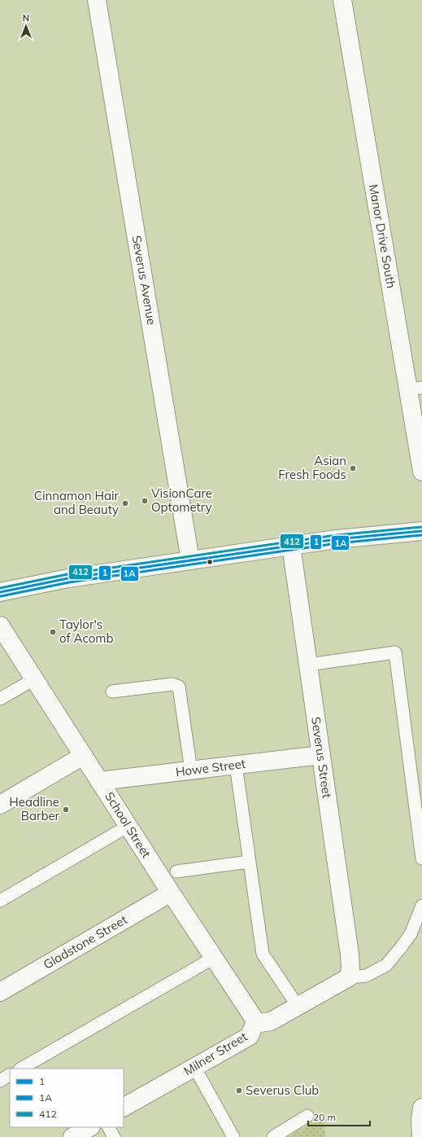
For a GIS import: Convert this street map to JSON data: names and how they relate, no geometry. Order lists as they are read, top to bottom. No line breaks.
{"streets":{"street":["Manor Drive South","Severus Avenue","Severus Street","Howe Street","School Street","Gladstone Street","Milner Street"]},"crossings":[["Severus Street","Howe Street"],["Severus Street","Milner Street"],["Howe Street","School Street"],["School Street","Gladstone Street"],["School Street","Milner Street"]],"places":["Asian Fresh Foods","VisionCare Optometry","Cinnamon Hair and Beauty","Taylor's of Acomb","Headline Barber","Severus Club"],"lines":["transit line 412","transit line 1","transit line 1A"],"legend":["1","1A","412"],"scale_bar":"20 m","north":"top"}
